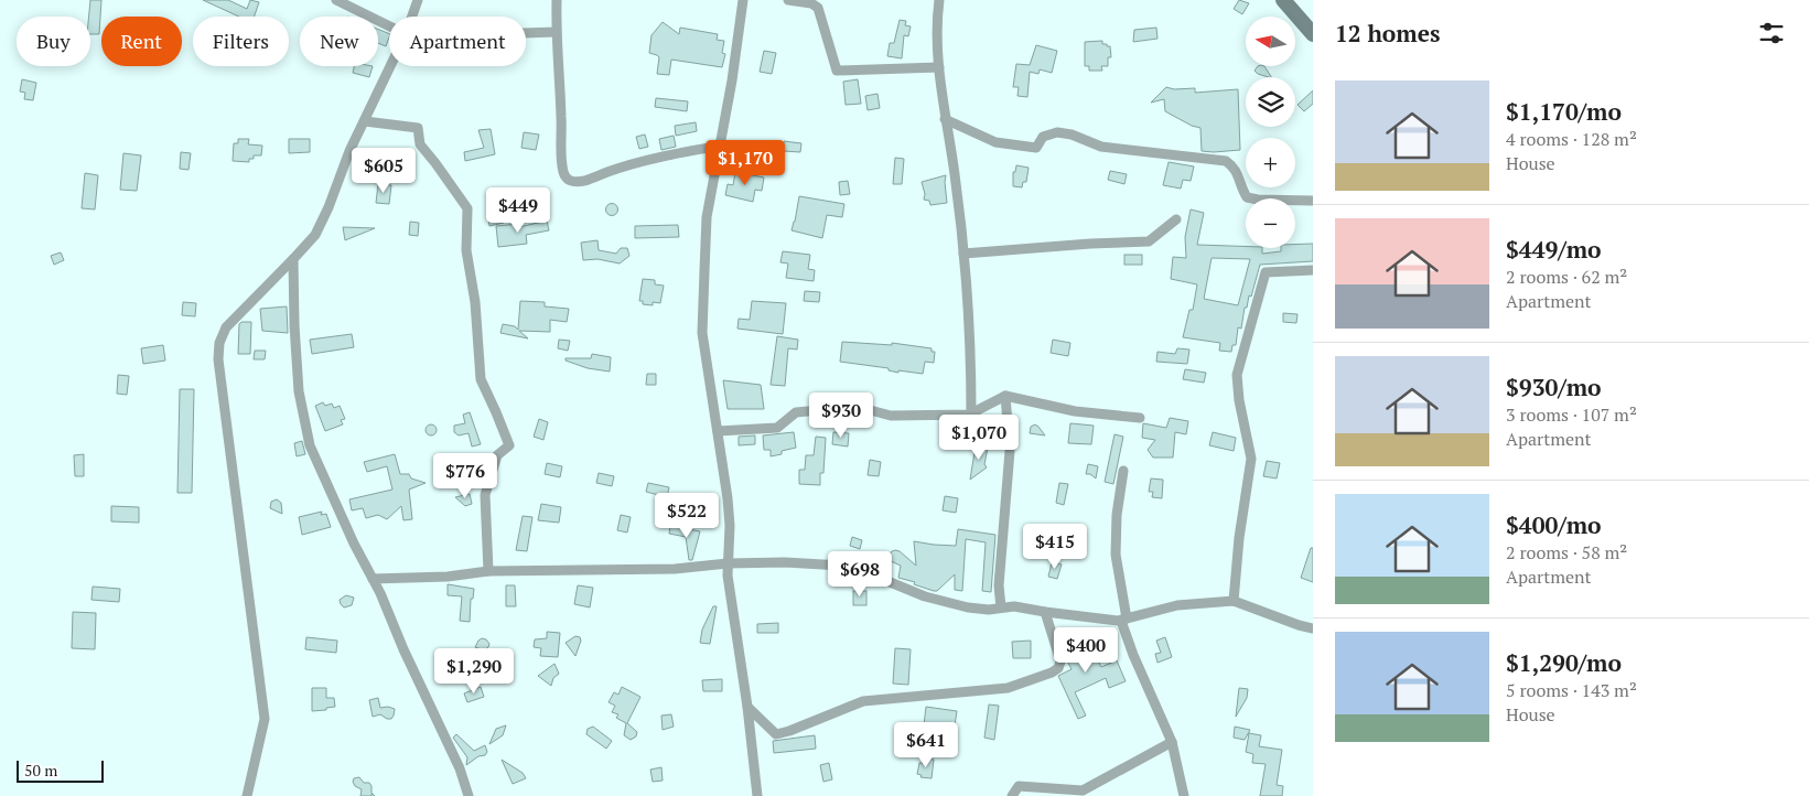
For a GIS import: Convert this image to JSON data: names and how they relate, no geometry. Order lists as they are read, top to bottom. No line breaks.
{"scale_bar":"50 m","north":"left","page":{"heading":"12 homes","map_buttons":["+","−"],"chip":["Buy","Rent","Filters","New","Apartment"],"list":[{"name":"$1,170/mo","note":"4 rooms · 128 m² · House"},{"name":"$449/mo","note":"2 rooms · 62 m² · Apartment"},{"name":"$930/mo","note":"3 rooms · 107 m² · Apartment"},{"name":"$400/mo","note":"2 rooms · 58 m² · Apartment"},{"name":"$1,290/mo","note":"5 rooms · 143 m² · House"}],"price":["$1,170","$605","$449","$930","$1,070","$776","$522","$415","$698","$400","$1,290","$641"],"scale":"50 m"}}
